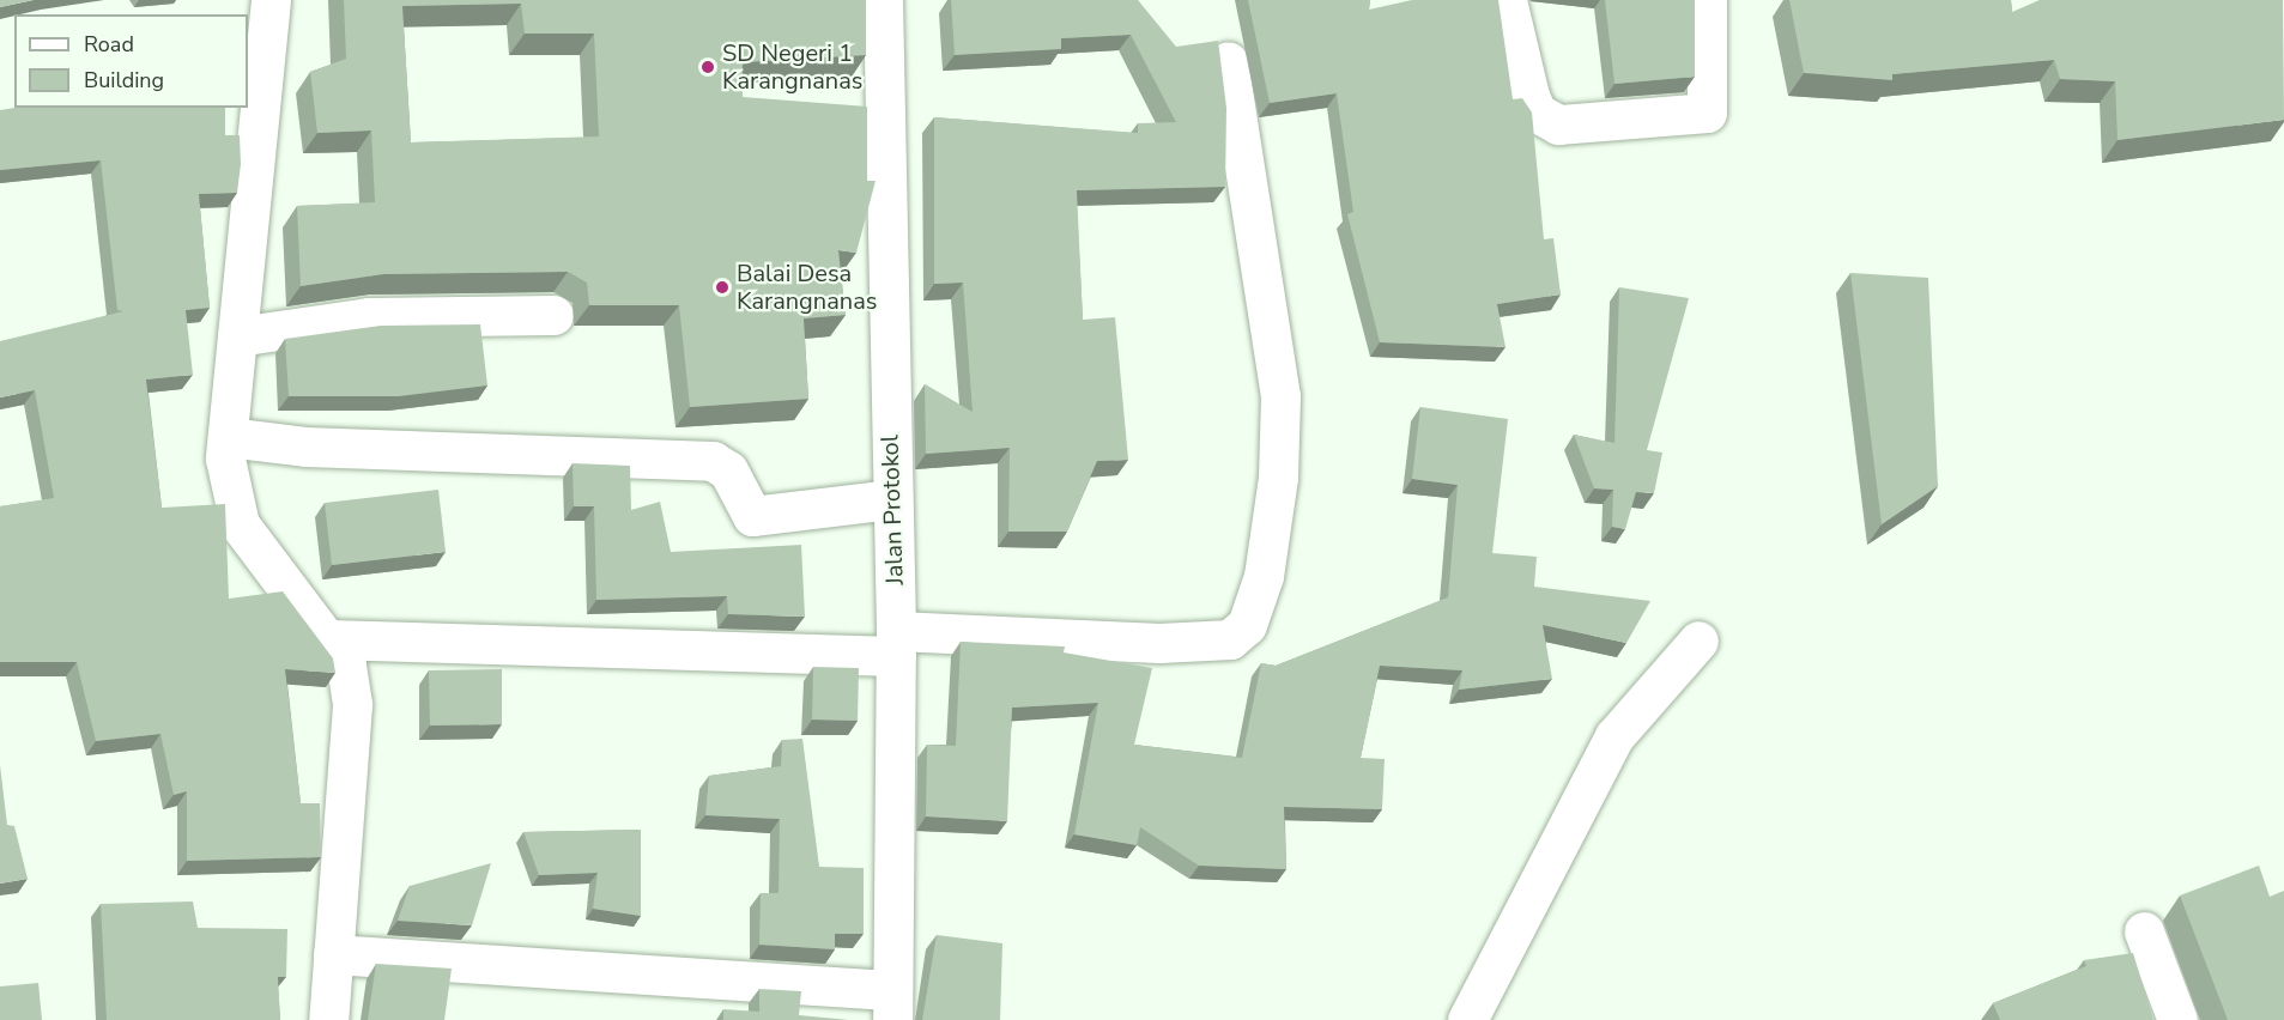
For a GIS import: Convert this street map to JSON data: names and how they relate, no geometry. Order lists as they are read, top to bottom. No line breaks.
{"streets":{"street":["Jalan Protokol"]},"places":["SD Negeri 1 Karangnanas","Balai Desa Karangnanas"],"legend":["Road","Building"]}
